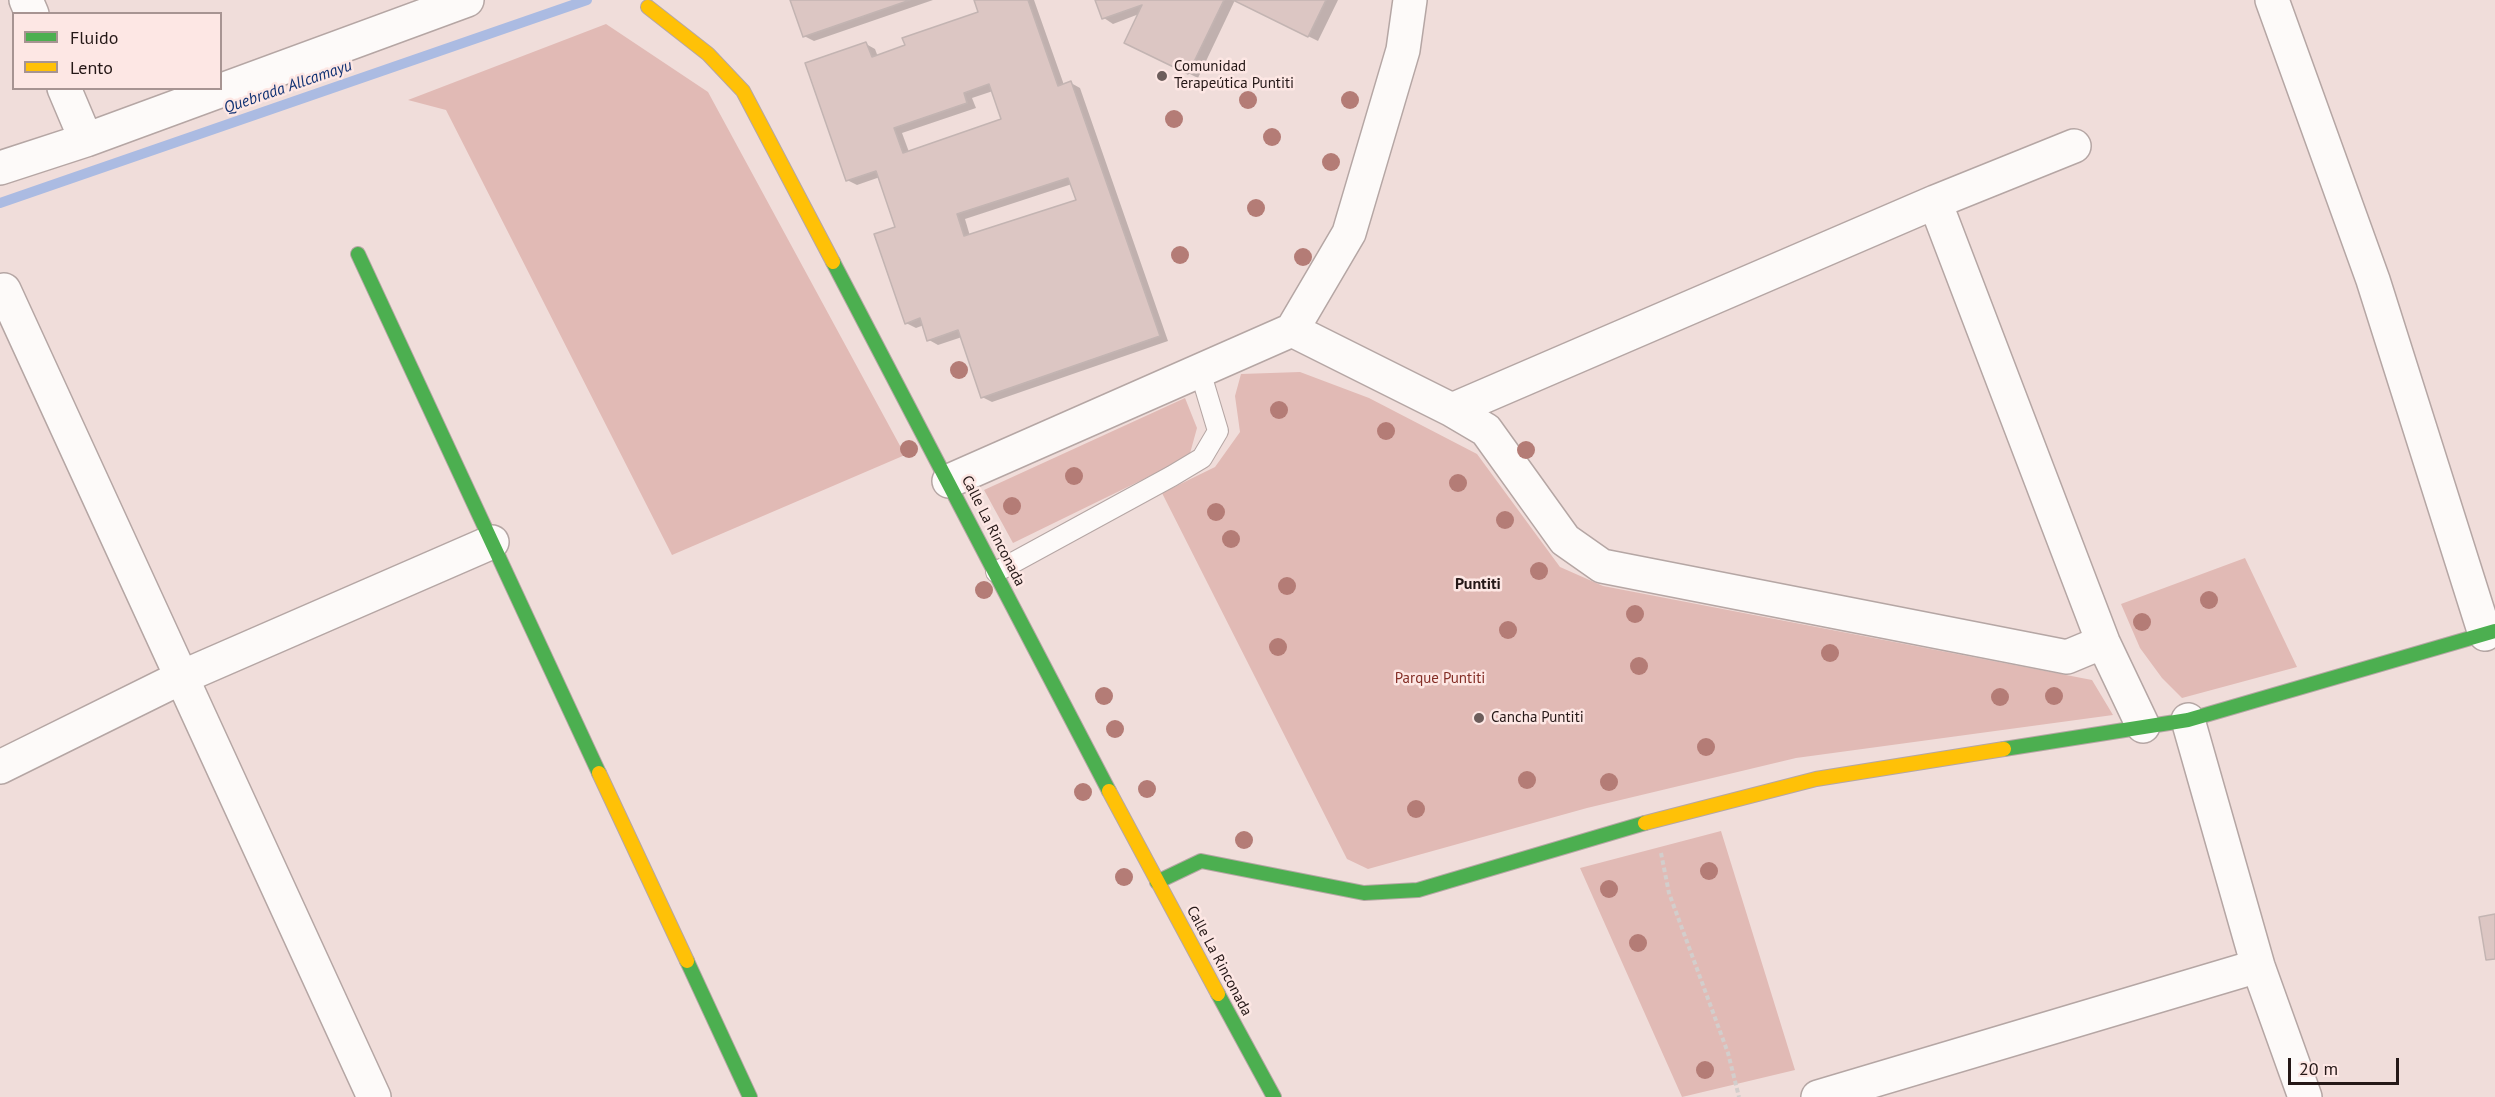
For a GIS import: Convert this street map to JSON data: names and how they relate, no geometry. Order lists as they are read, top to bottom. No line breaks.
{"streets":{"street":["Calle La Rinconada"]},"districts":["Puntiti"],"water":["Quebrada Allcamayu"],"parks":["Parque Puntiti"],"places":["Comunidad Terapeútica Puntiti","Cancha Puntiti"],"legend":["Fluido","Lento"],"scale_bar":"20 m"}
